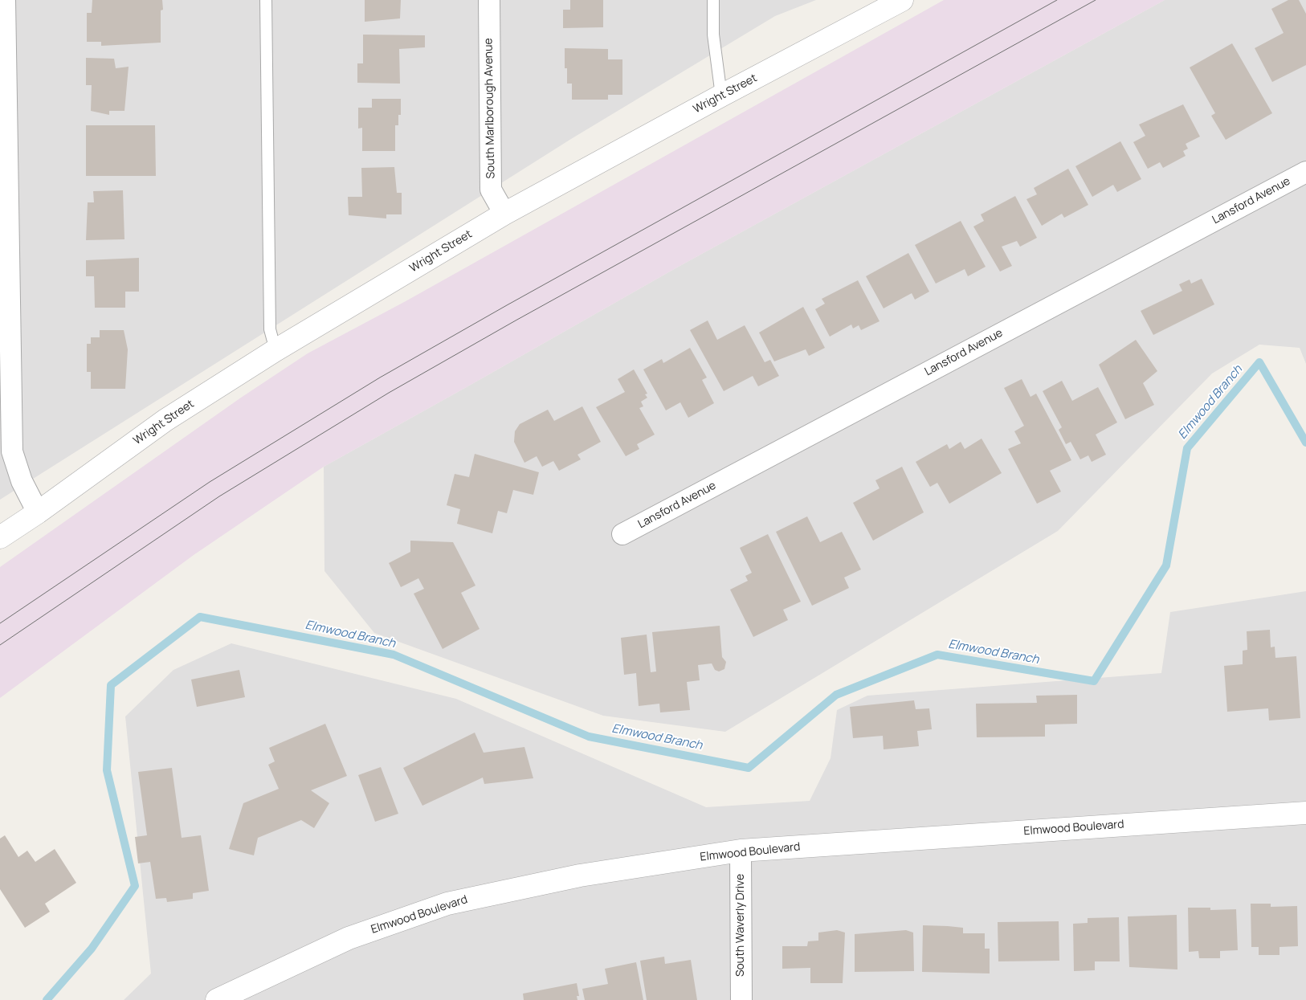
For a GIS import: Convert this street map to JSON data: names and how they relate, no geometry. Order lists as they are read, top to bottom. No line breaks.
{"streets":{"street":["Wright Street","South Marlborough Avenue","Lansford Avenue","Elmwood Boulevard","South Waverly Drive"]},"crossings":[["Wright Street","South Marlborough Avenue"],["Elmwood Boulevard","South Waverly Drive"]],"water":["Elmwood Branch"]}
